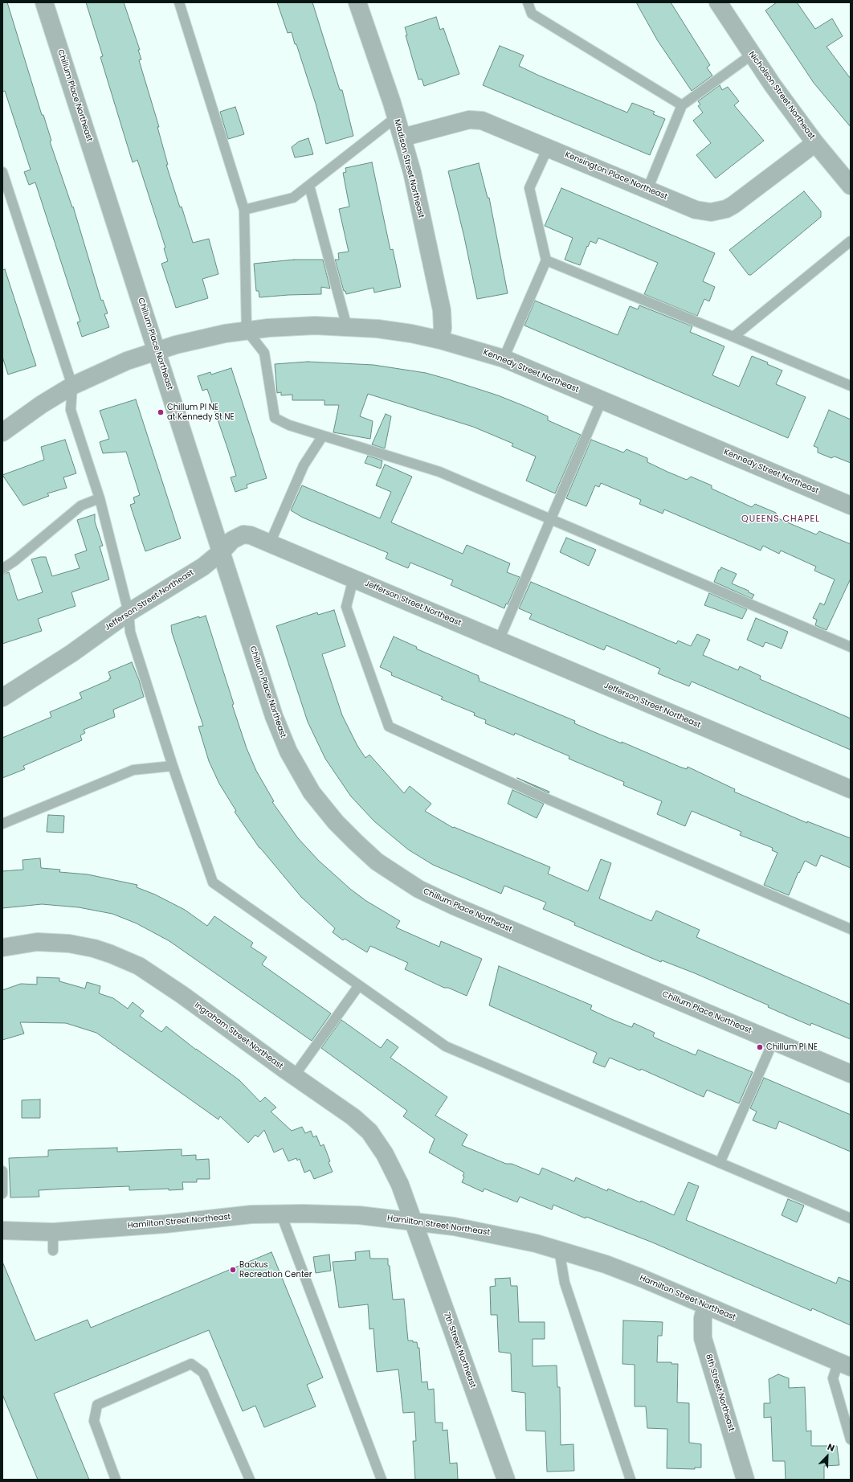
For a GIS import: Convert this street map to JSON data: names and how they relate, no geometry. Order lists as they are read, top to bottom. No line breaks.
{"streets":{"street":["Chillum Place Northeast","Nicholson Street Northeast","Madison Street Northeast","Kensington Place Northeast","Kennedy Street Northeast","Jefferson Street Northeast","Ingraham Street Northeast","Hamilton Street Northeast","7th Street Northeast","8th Street Northeast"]},"crossings":[["Chillum Place Northeast","Kennedy Street Northeast"],["Chillum Place Northeast","Jefferson Street Northeast"],["Nicholson Street Northeast","Kensington Place Northeast"],["Madison Street Northeast","Kensington Place Northeast"],["Madison Street Northeast","Kennedy Street Northeast"],["Ingraham Street Northeast","Hamilton Street Northeast"],["Ingraham Street Northeast","7th Street Northeast"],["Hamilton Street Northeast","7th Street Northeast"],["Hamilton Street Northeast","8th Street Northeast"]],"districts":["QUEENS CHAPEL"],"places":["Chillum Pl NE at Kennedy St NE","Chillum Pl NE","Backus Recreation Center"],"north":"top right"}
